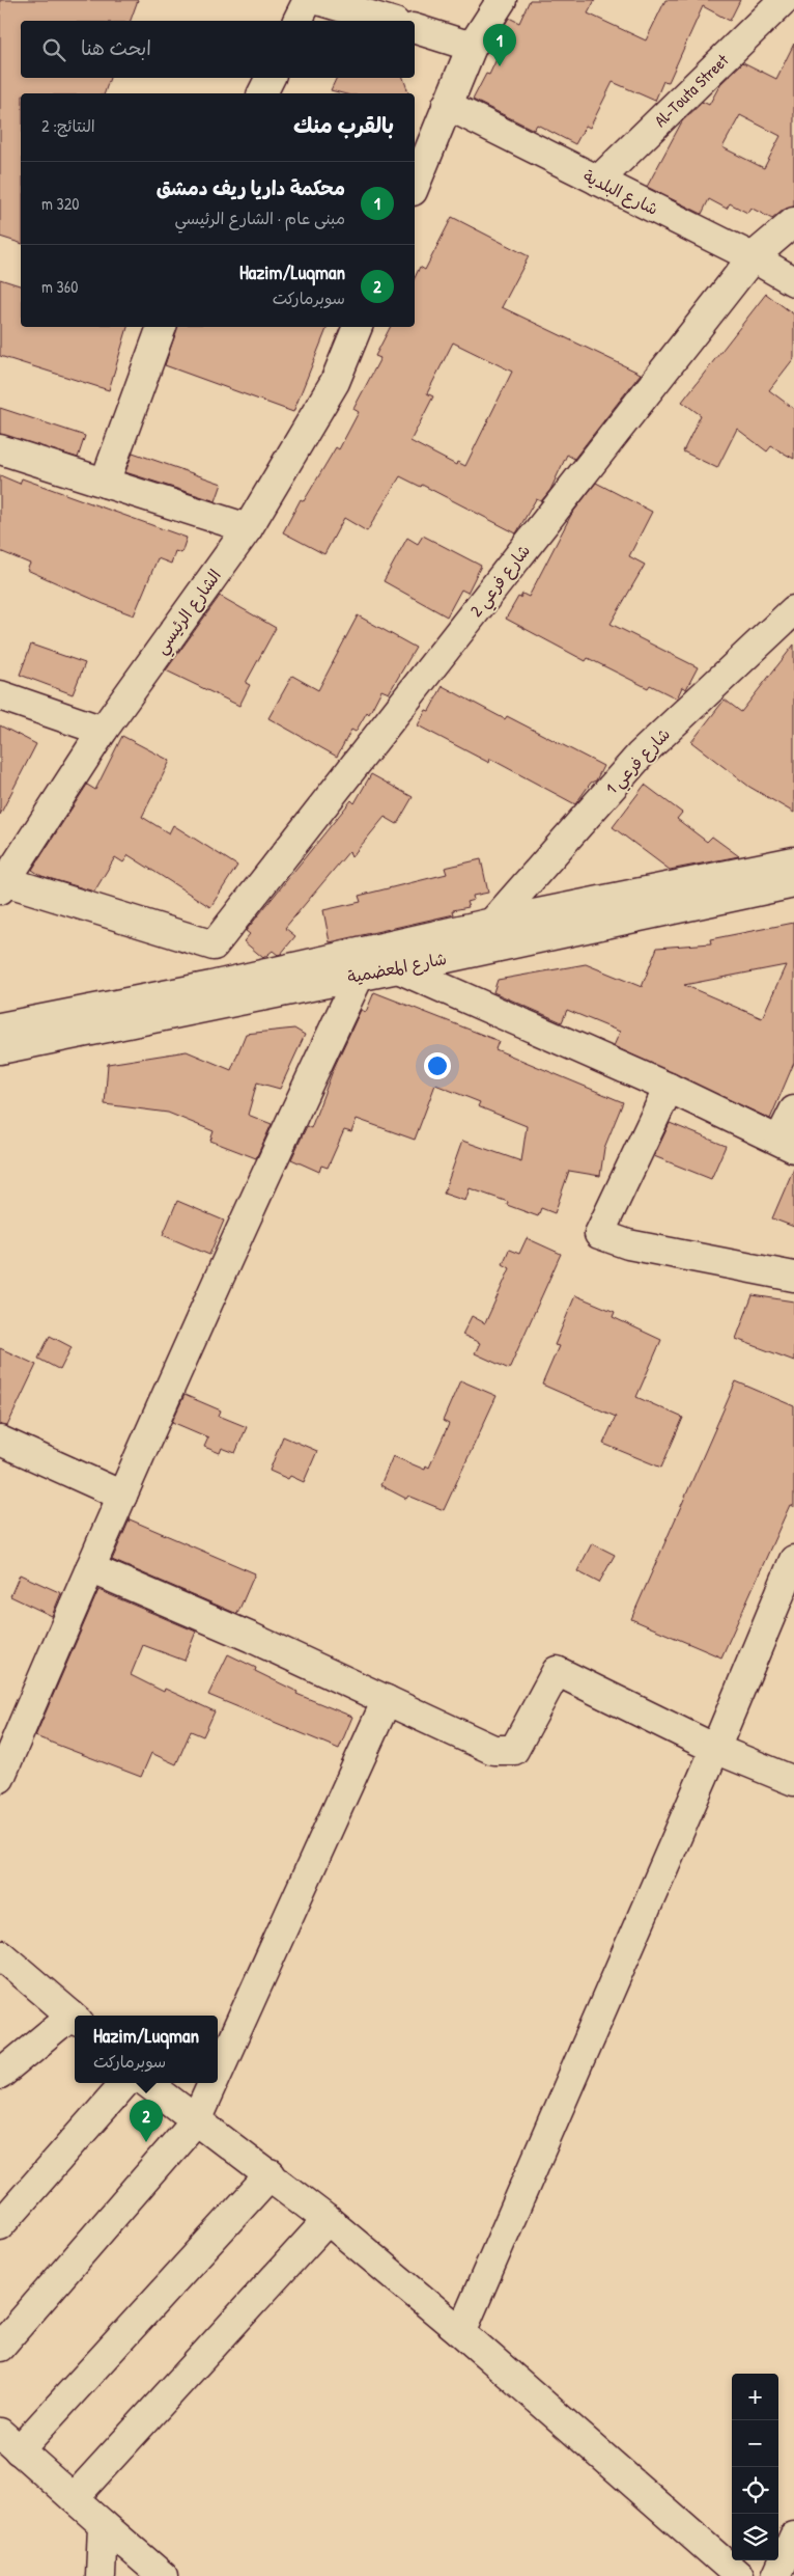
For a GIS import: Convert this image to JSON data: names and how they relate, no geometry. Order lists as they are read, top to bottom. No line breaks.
{"streets":{"street":["Al-Touta Street","شارع البلدية","شارع فرعي 2","الشارع الرئيسي","شارع فرعي 1","شارع المعضمية"]},"crossings":[["Al-Touta Street","شارع البلدية"],["شارع البلدية","شارع فرعي 2"],["شارع فرعي 2","الشارع الرئيسي"],["شارع فرعي 1","شارع المعضمية"]],"page":{"search":"ابحث هنا","pins":["1","2"],"heading":["بالقرب منك","النتائج: 2"],"list":[{"mark":"1","name":"محكمة داريا ريف دمشق","note":"مبنى عام · الشارع الرئيسي","value":"320 m"},{"mark":"2","name":"Hazim/Luqman","note":"سوبرماركت","value":"360 m"}],"popup":["Hazim/Luqman","سوبرماركت"],"map_buttons":["+","−"]}}
